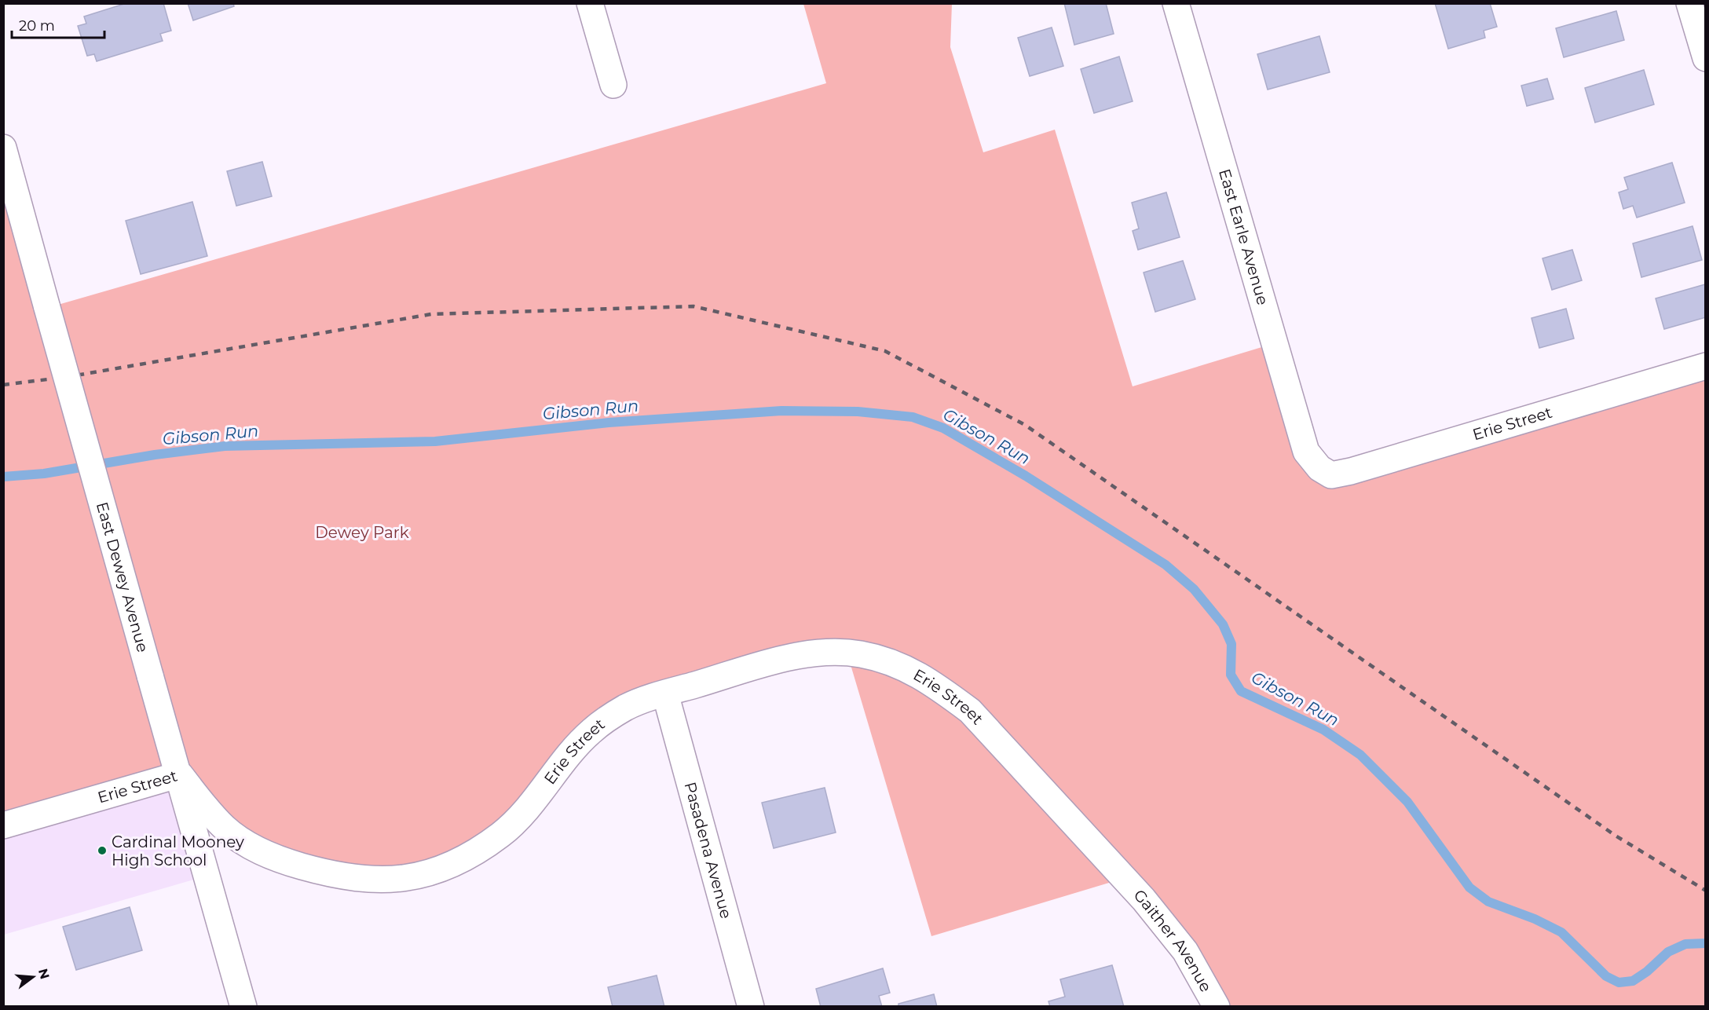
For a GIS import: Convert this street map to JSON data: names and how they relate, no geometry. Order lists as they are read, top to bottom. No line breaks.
{"streets":{"street":["East Earle Avenue","Erie Street","East Dewey Avenue","Pasadena Avenue","Gaither Avenue"]},"crossings":[["East Earle Avenue","Erie Street"],["Erie Street","East Dewey Avenue"],["Erie Street","Pasadena Avenue"],["Erie Street","Gaither Avenue"]],"water":["Gibson Run"],"parks":["Dewey Park"],"places":["Cardinal Mooney High School"],"scale_bar":"20 m","north":"right"}
